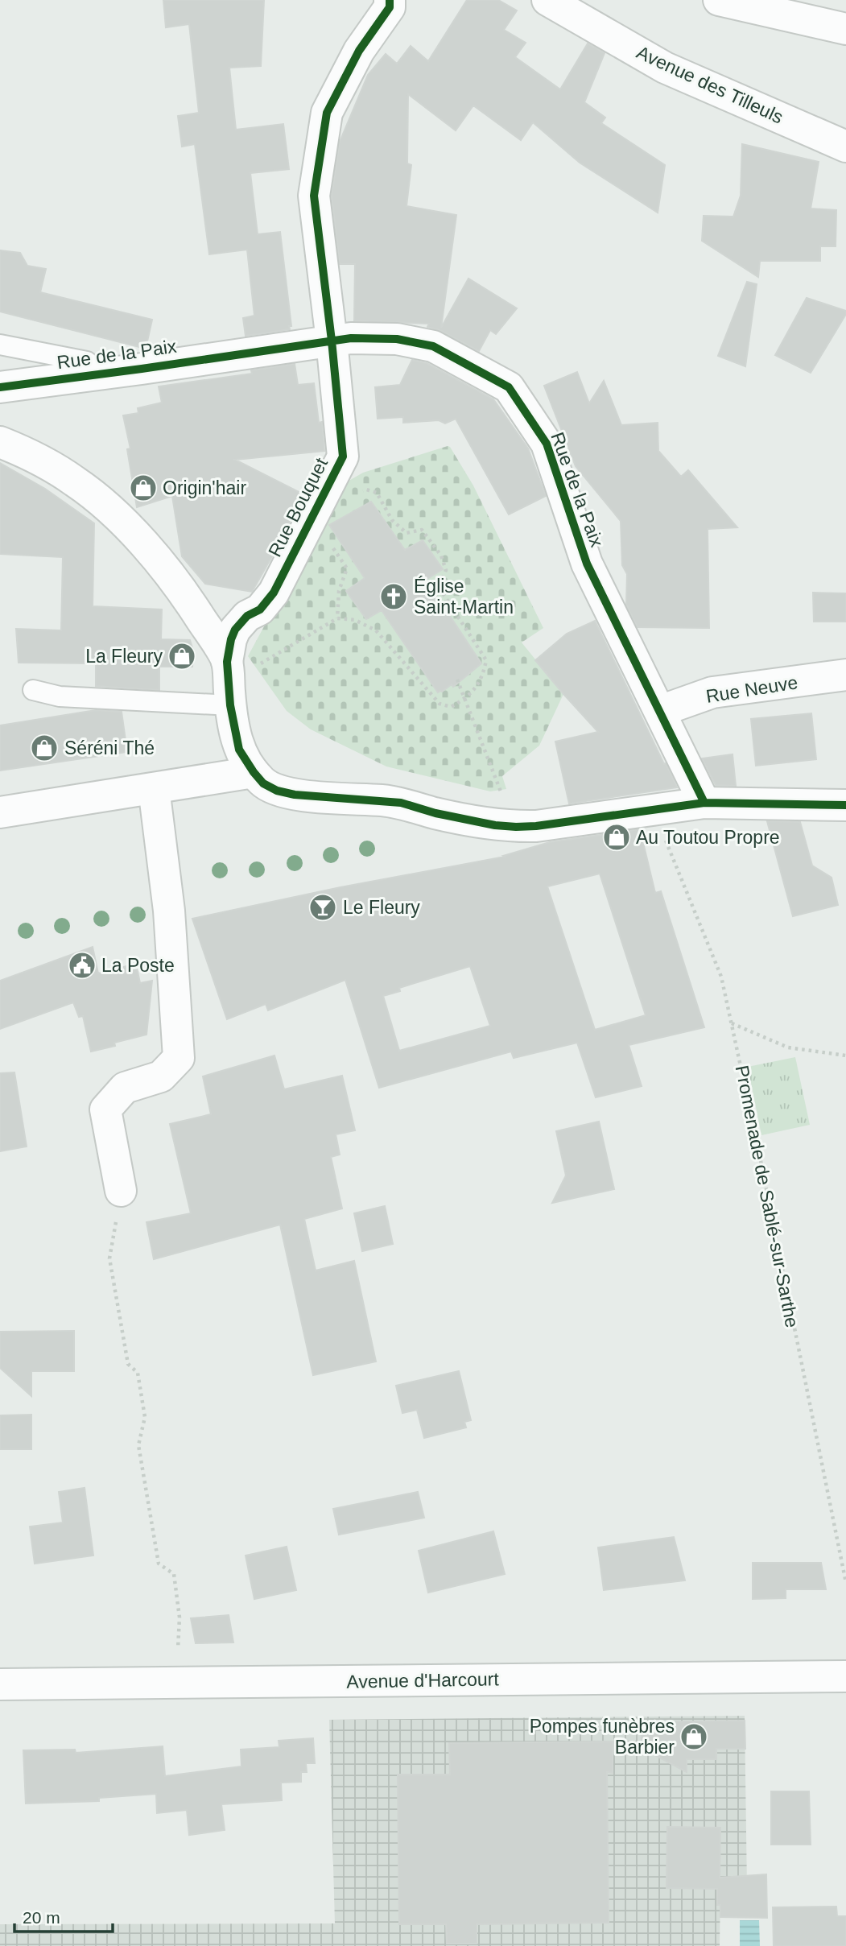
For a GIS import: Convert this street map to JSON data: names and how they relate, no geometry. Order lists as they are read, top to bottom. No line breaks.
{"streets":{"street":["Avenue des Tilleuls","Rue de la Paix","Rue Bouquet","Rue Neuve","Avenue d'Harcourt"],"path":["Promenade de Sablé-sur-Sarthe"]},"crossings":[["Rue de la Paix","Rue Bouquet"],["Rue de la Paix","Rue Neuve"]],"places":{"shop":["Origin'hair","La Fleury","Séréni Thé","Au Toutou Propre","Pompes funèbres Barbier"],"church":["Église Saint-Martin"],"bar":["Le Fleury"],"public building":["La Poste"]},"scale_bar":"20 m"}
